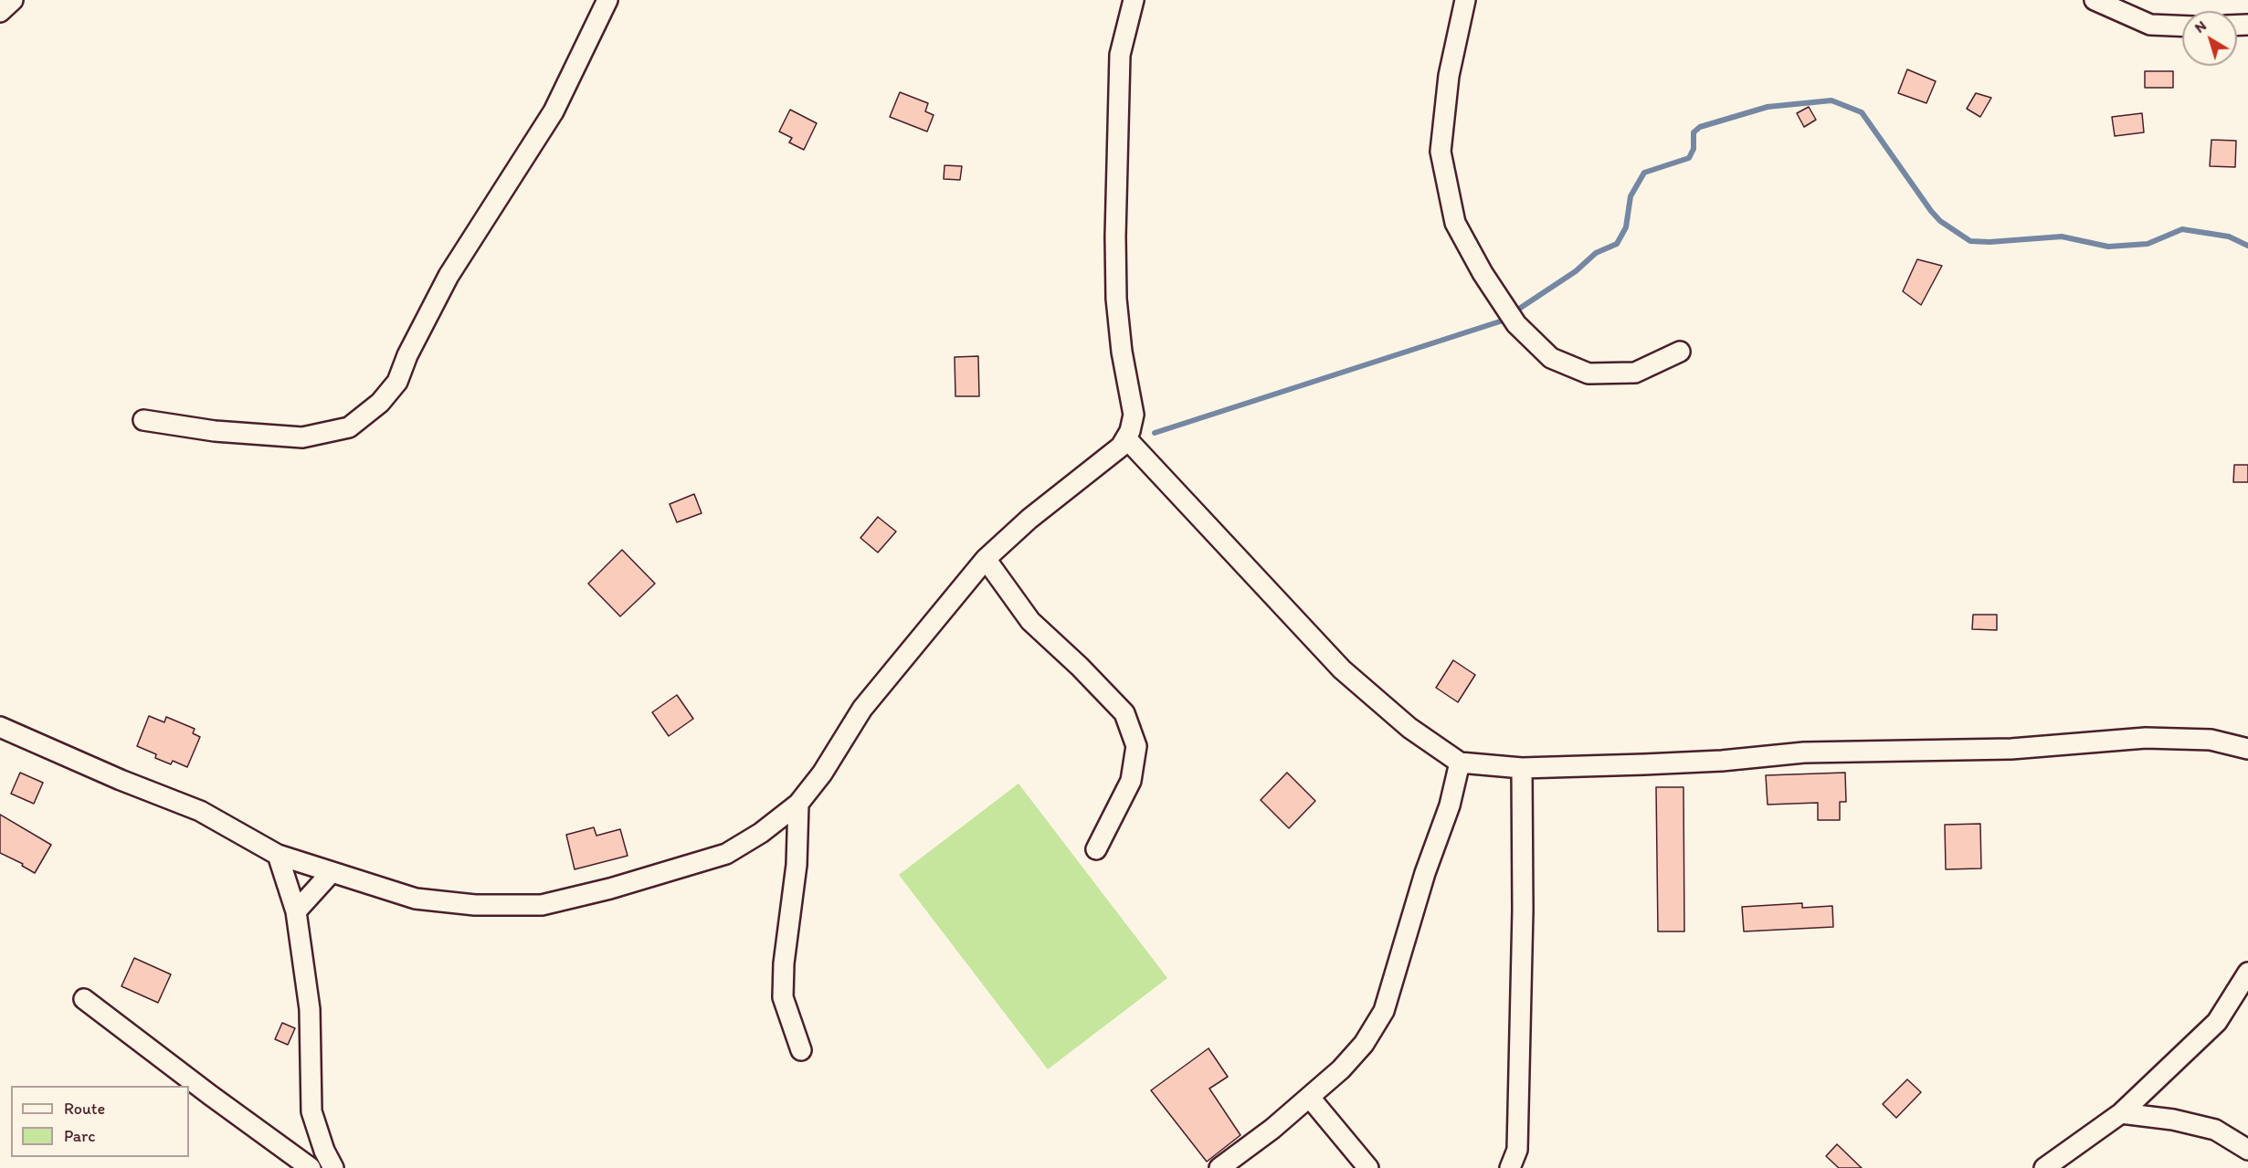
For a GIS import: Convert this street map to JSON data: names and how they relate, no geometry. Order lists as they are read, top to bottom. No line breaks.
{"legend":["Route","Parc"],"north":"top left"}
